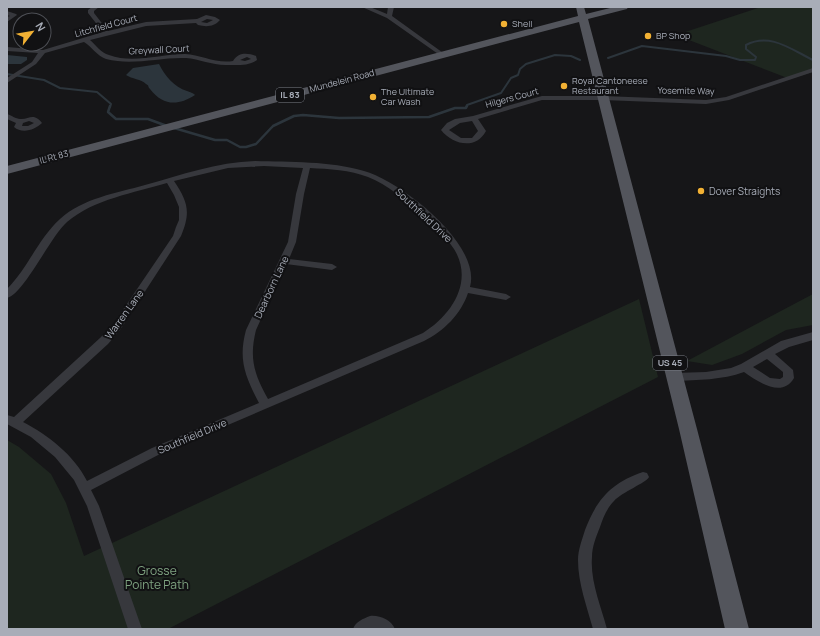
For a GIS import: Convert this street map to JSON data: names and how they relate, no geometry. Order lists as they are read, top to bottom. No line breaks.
{"streets":{"main road":["Mundelein Road","IL 83","IL Rt 83","US 45"],"street":["Litchfield Court","Greywall Court","Yosemite Way","Hilgers Court","Southfield Drive","Dearborn Lane","Warren Lane"]},"crossings":[["Litchfield Court","Greywall Court"],["Mundelein Road","IL Rt 83"],["Mundelein Road","US 45"],["Yosemite Way","Hilgers Court"],["Yosemite Way","US 45"],["Hilgers Court","US 45"],["Southfield Drive","Dearborn Lane"],["Southfield Drive","Warren Lane"]],"parks":["Grosse Pointe Path"],"places":["Shell","BP Shop","Royal Cantoneese Restaurant","The Ultimate Car Wash","Dover Straights"],"north":"top right"}
